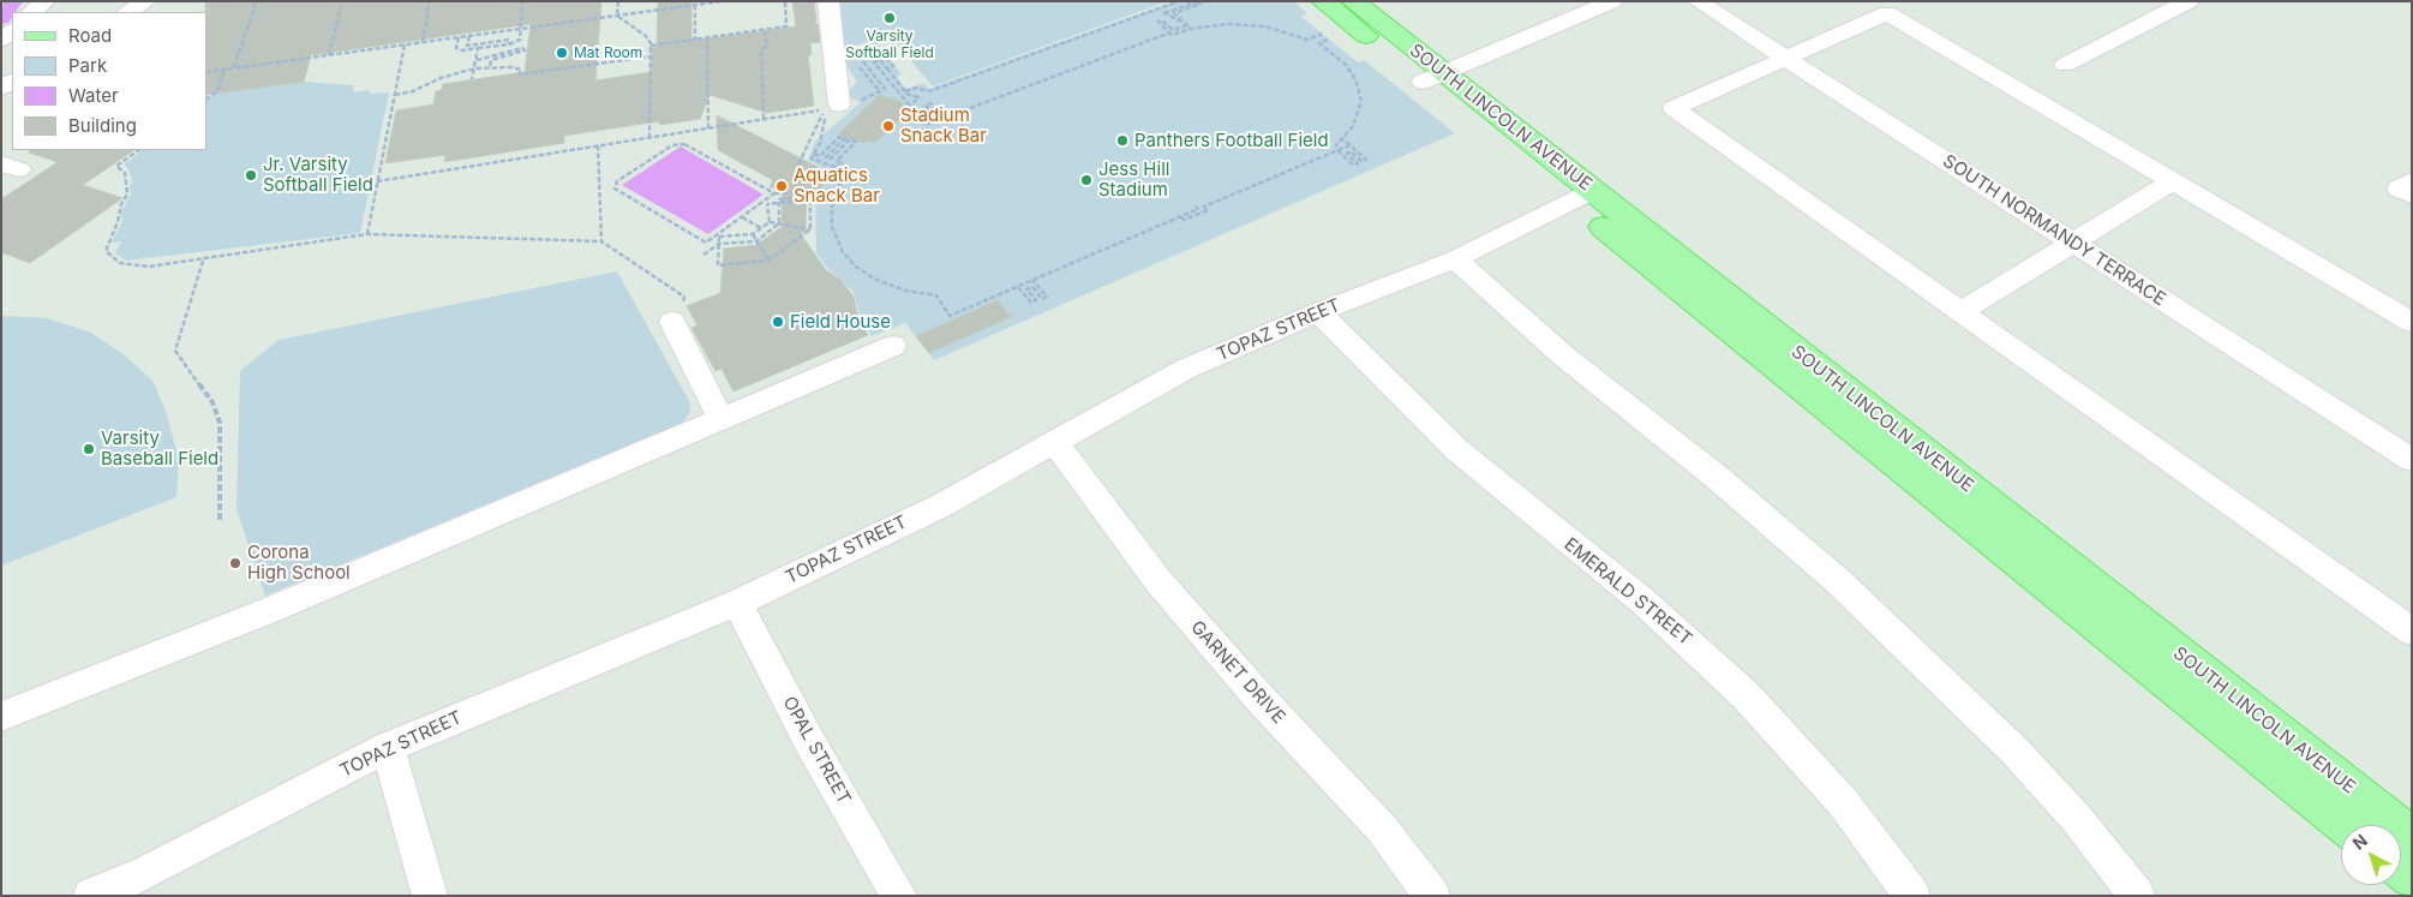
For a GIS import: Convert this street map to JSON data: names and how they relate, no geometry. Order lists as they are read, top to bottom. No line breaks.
{"streets":{"main road":["SOUTH LINCOLN AVENUE"],"street":["SOUTH NORMANDY TERRACE","TOPAZ STREET","EMERALD STREET","GARNET DRIVE","OPAL STREET"]},"crossings":[["SOUTH LINCOLN AVENUE","TOPAZ STREET"],["TOPAZ STREET","EMERALD STREET"],["TOPAZ STREET","GARNET DRIVE"],["TOPAZ STREET","OPAL STREET"]],"places":["Varsity Softball Field","Mat Room","Stadium Snack Bar","Panthers Football Field","Jr. Varsity Softball Field","Jess Hill Stadium","Aquatics Snack Bar","Field House","Varsity Baseball Field","Corona High School"],"legend":["Road","Park","Water","Building"],"north":"top left"}
